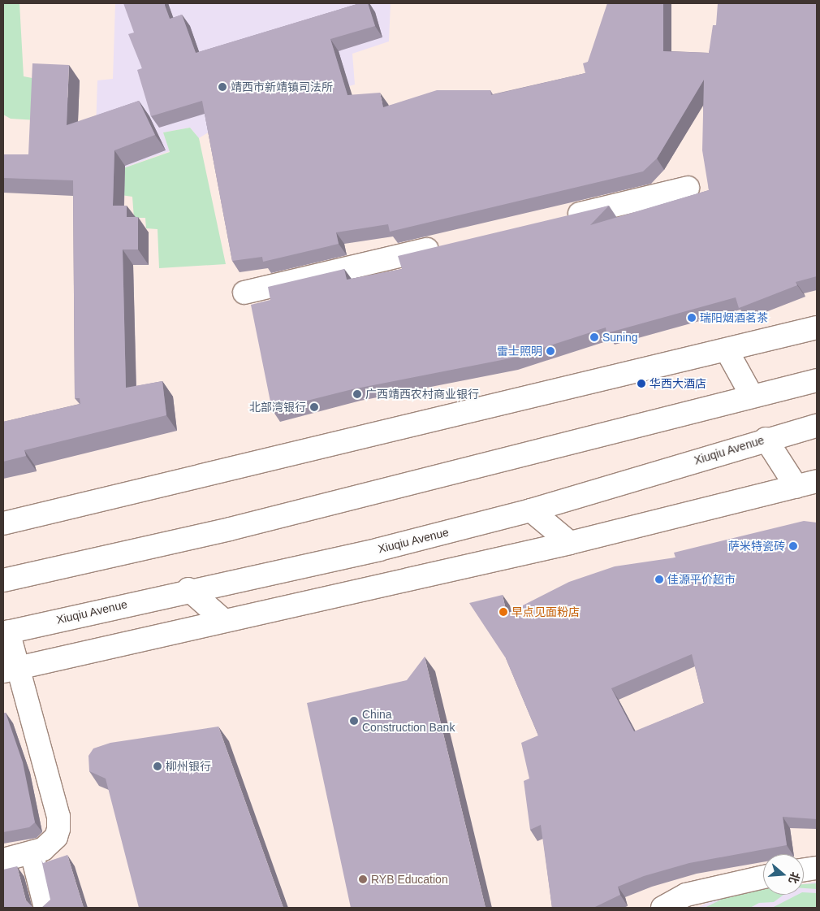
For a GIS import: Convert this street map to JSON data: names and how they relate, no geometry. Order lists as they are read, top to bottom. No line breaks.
{"streets":{"street":["Xiuqiu Avenue"]},"places":["靖西市新靖镇司法所","瑞阳烟酒茗茶","Suning","雷士照明","华西大酒店","广西靖西农村商业银行","北部湾银行","萨米特瓷砖","佳源平价超市","早点见面粉店","China Construction Bank","柳州银行","RYB Education"],"north":"right"}
